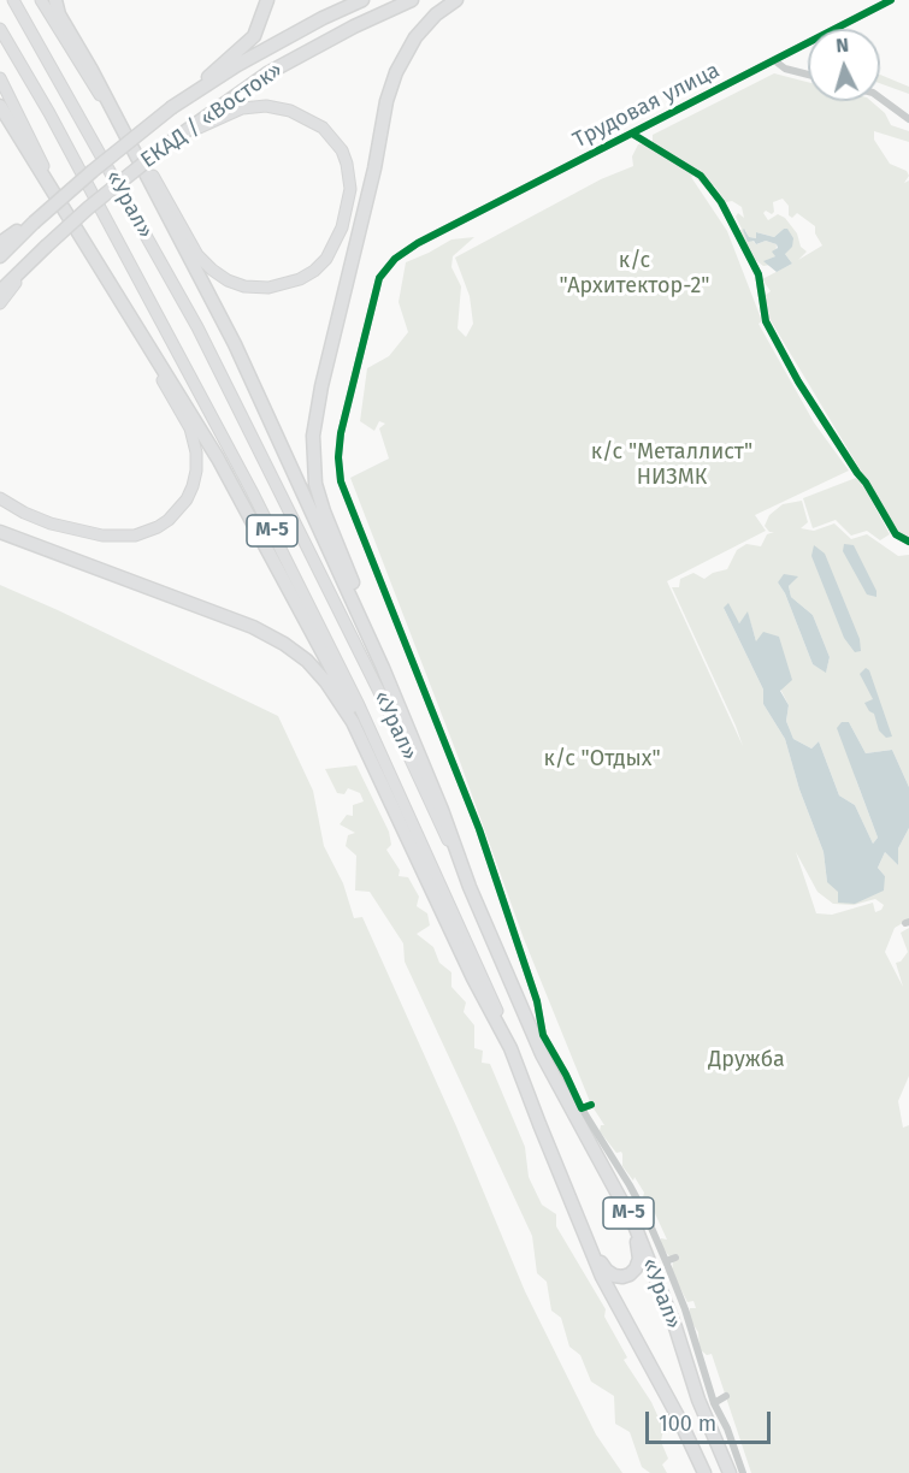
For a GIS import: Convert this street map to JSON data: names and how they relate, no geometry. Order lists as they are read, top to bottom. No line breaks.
{"streets":{"highway":["ЕКАД / «Восток»","«Урал»","М-5"],"street":["Трудовая улица"]},"crossings":[["Трудовая улица","«Урал»"]],"parks":["к/с \"Архитектор-2\"","к/с \"Металлист\" НИЗМК","к/с \"Отдых\"","Дружба"],"scale_bar":"100 m","north":"top"}
